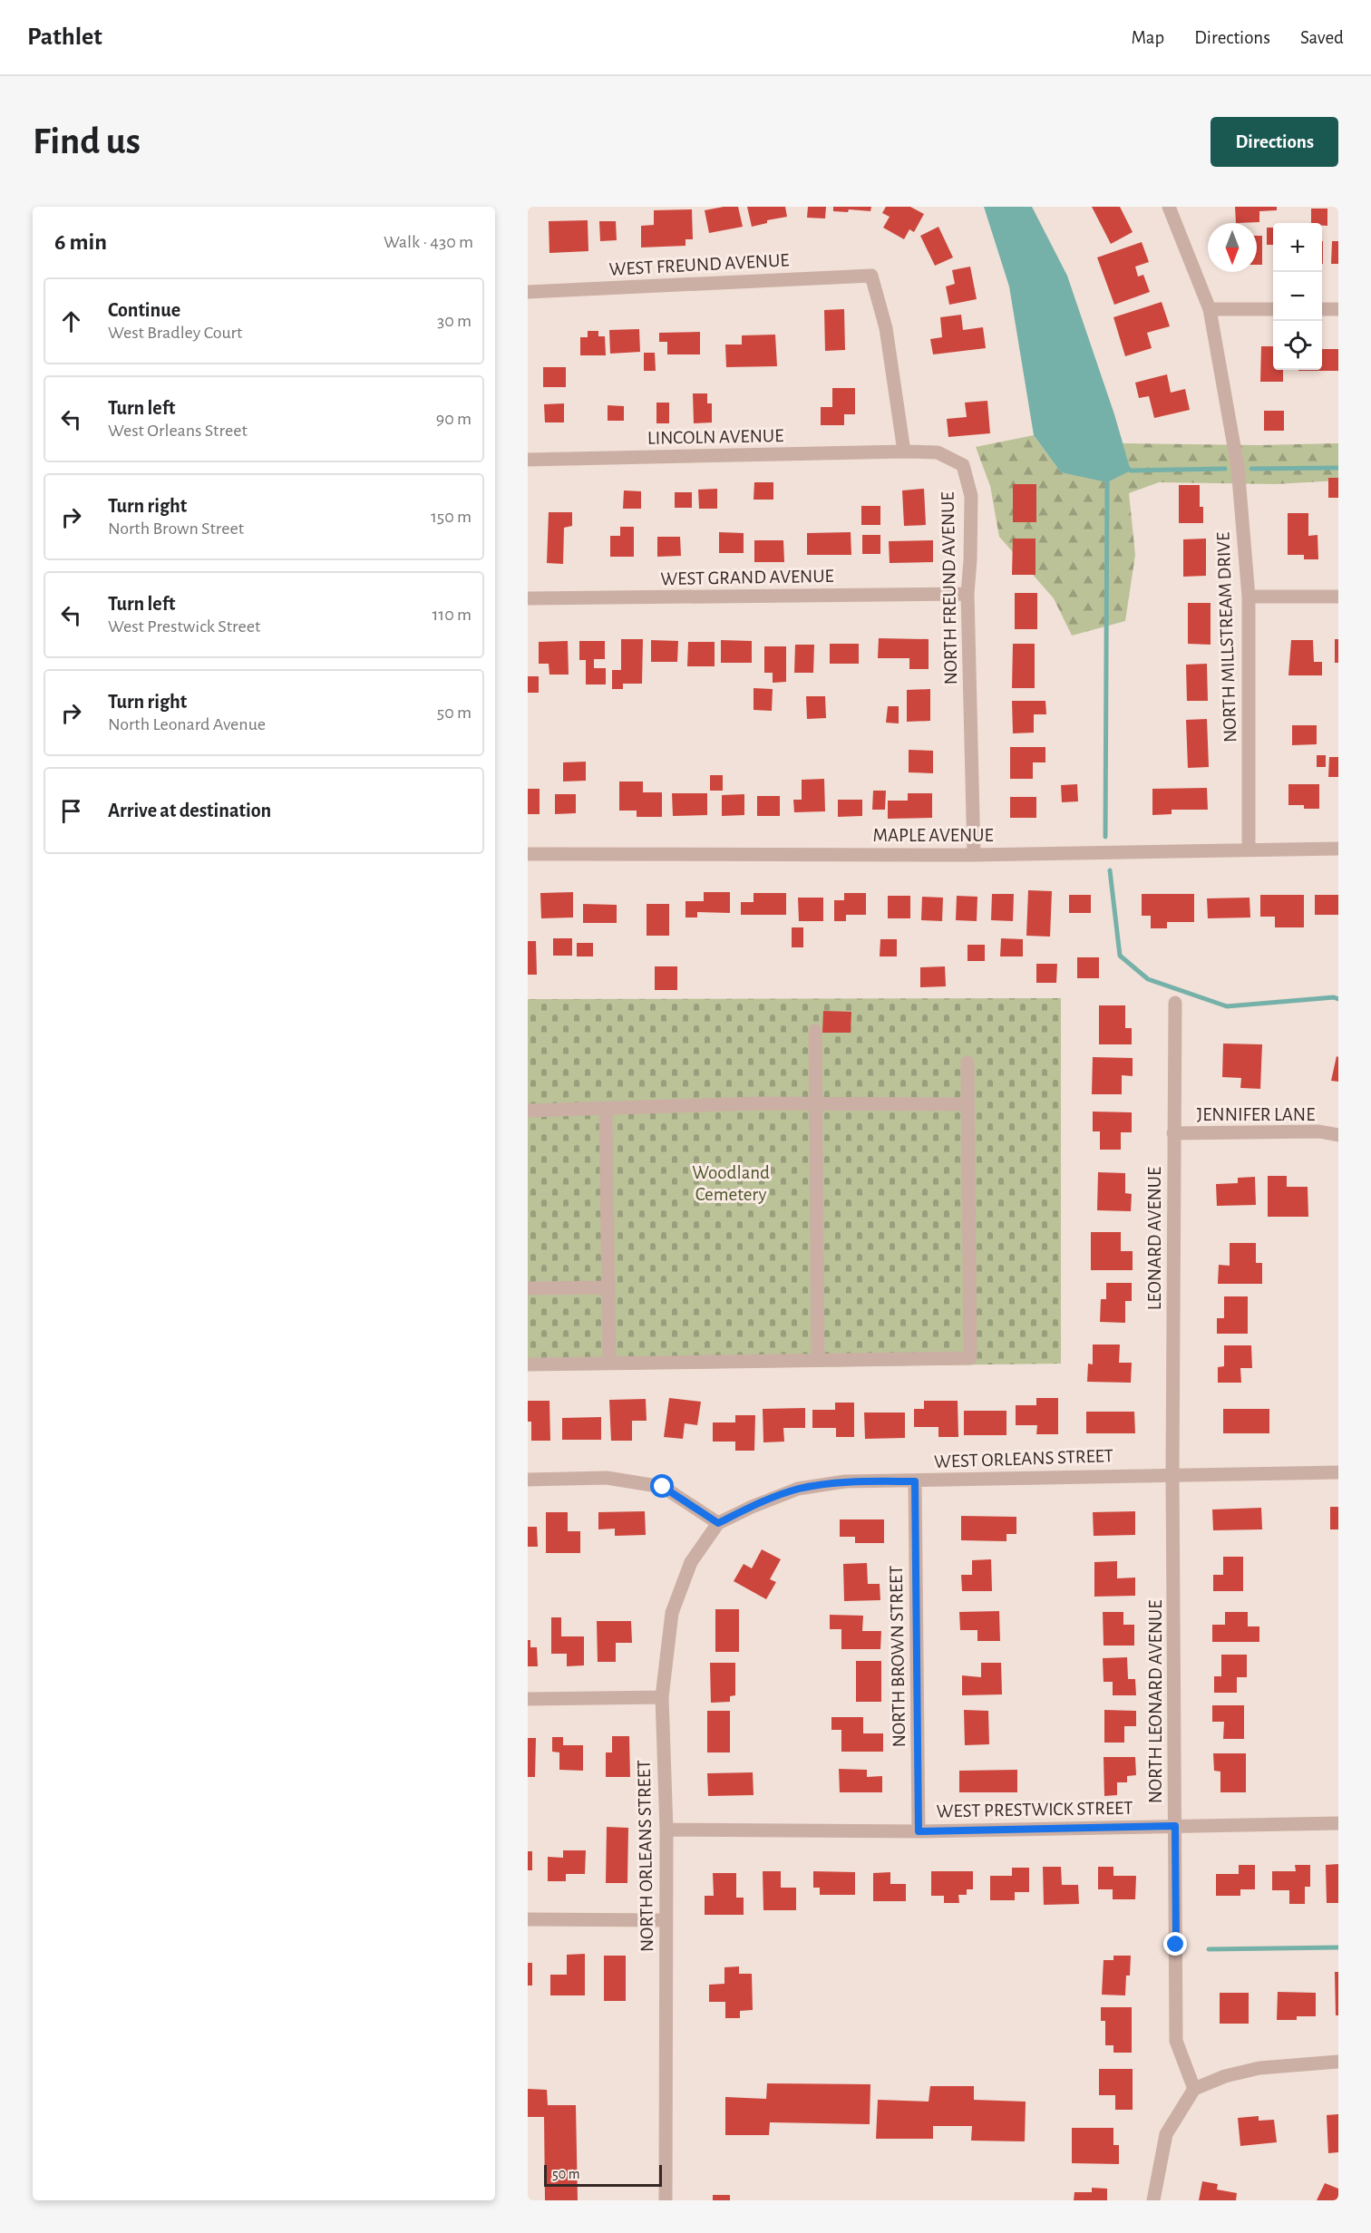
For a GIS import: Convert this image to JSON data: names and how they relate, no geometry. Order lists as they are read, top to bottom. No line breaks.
{"streets":{"street":["WEST FREUND AVENUE","LINCOLN AVENUE","WEST GRAND AVENUE","NORTH FREUND AVENUE","NORTH MILLSTREAM DRIVE","MAPLE AVENUE","JENNIFER LANE","LEONARD AVENUE","WEST ORLEANS STREET","NORTH BROWN STREET","NORTH LEONARD AVENUE","WEST PRESTWICK STREET","NORTH ORLEANS STREET"]},"crossings":[["WEST FREUND AVENUE","LINCOLN AVENUE"],["WEST FREUND AVENUE","NORTH FREUND AVENUE"],["LINCOLN AVENUE","NORTH FREUND AVENUE"],["WEST GRAND AVENUE","NORTH FREUND AVENUE"],["NORTH FREUND AVENUE","MAPLE AVENUE"],["NORTH MILLSTREAM DRIVE","MAPLE AVENUE"],["JENNIFER LANE","LEONARD AVENUE"],["LEONARD AVENUE","WEST ORLEANS STREET"],["LEONARD AVENUE","NORTH LEONARD AVENUE"],["WEST ORLEANS STREET","NORTH BROWN STREET"],["WEST ORLEANS STREET","NORTH LEONARD AVENUE"],["WEST ORLEANS STREET","NORTH ORLEANS STREET"],["NORTH BROWN STREET","WEST PRESTWICK STREET"],["NORTH LEONARD AVENUE","WEST PRESTWICK STREET"],["WEST PRESTWICK STREET","NORTH ORLEANS STREET"]],"parks":["Woodland Cemetery"],"scale_bar":"50 m","north":"bottom","page":{"header":"Pathlet","nav":["Map","Directions","Saved"],"buttons":"Directions","title":"Find us","heading":["6 min","Walk · 430 m"],"map_buttons":["+","−"],"list":[["Continue","West Bradley Court","30 m"],["Turn left","West Orleans Street","90 m"],["Turn right","North Brown Street","150 m"],["Turn left","West Prestwick Street","110 m"],["Turn right","North Leonard Avenue","50 m"],"Arrive at destination"],"scale":"50 m"}}
